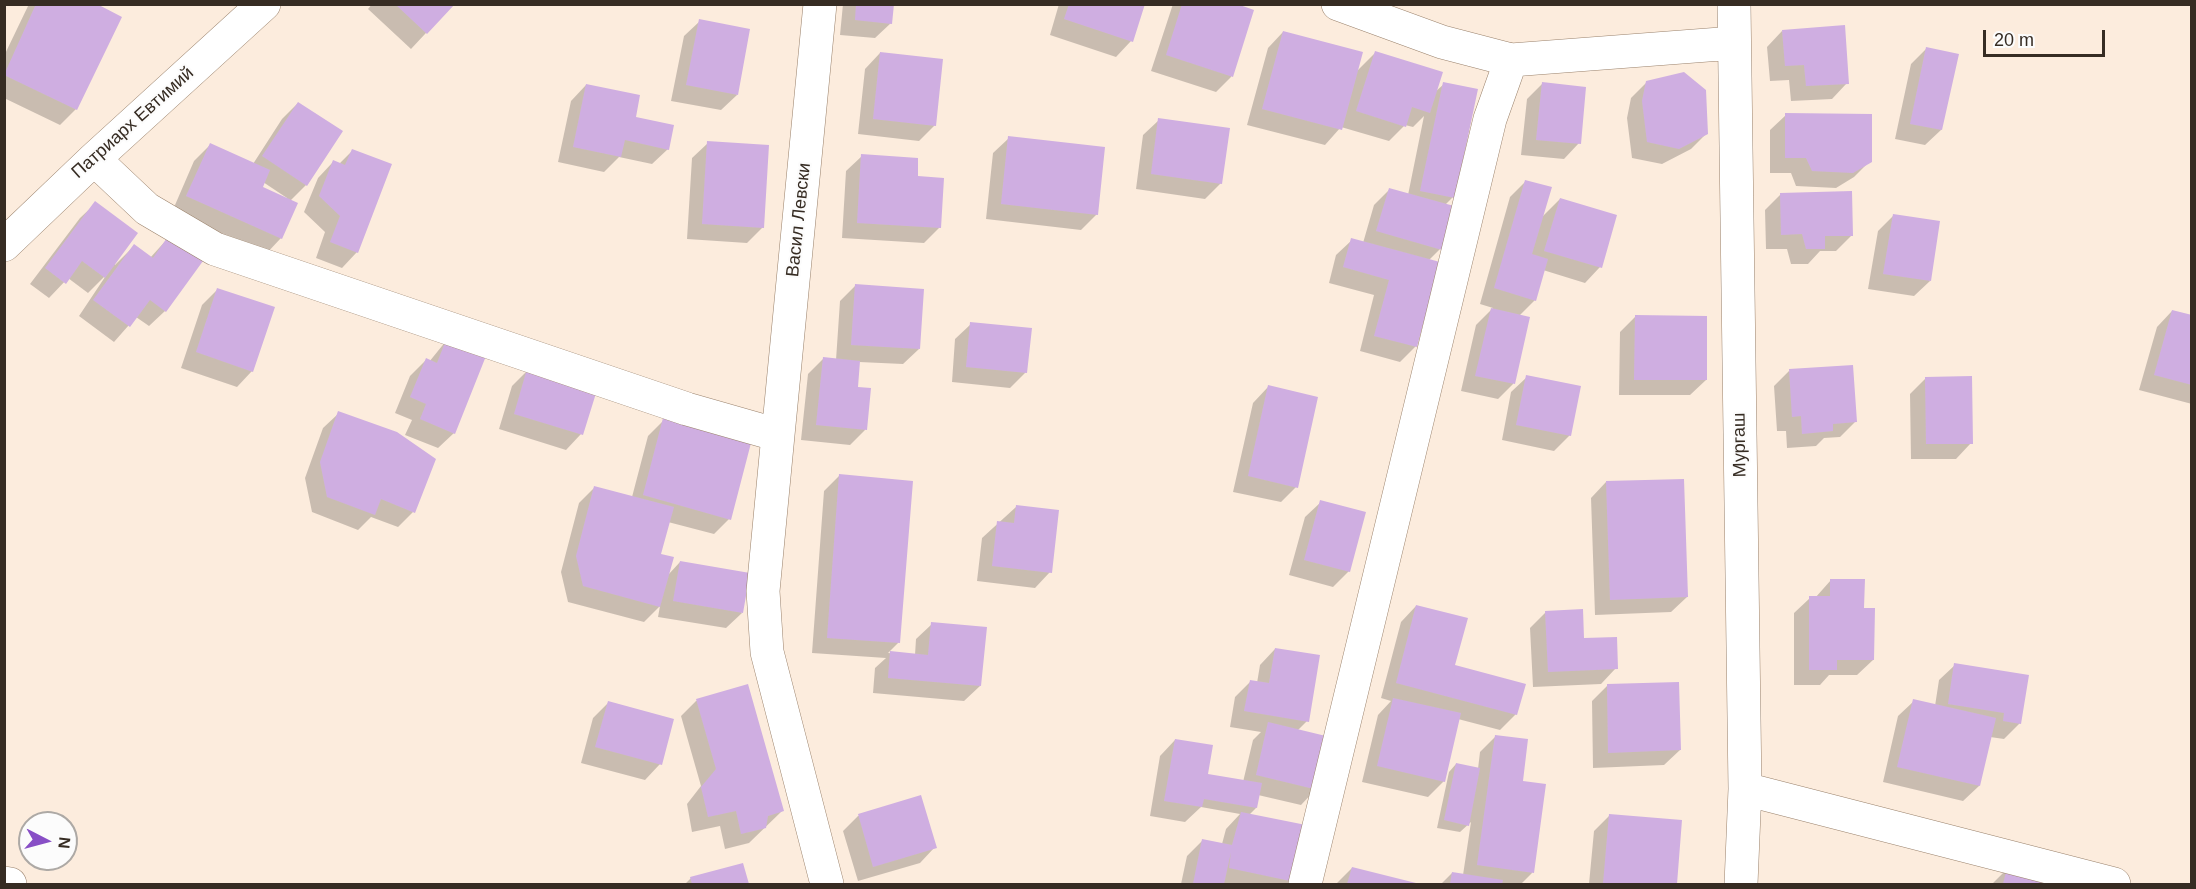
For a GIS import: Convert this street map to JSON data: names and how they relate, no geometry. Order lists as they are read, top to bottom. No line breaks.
{"streets":{"street":["Патриарх Евтимий","Васил Левски","Мургаш"]},"scale_bar":"20 m","north":"right"}
